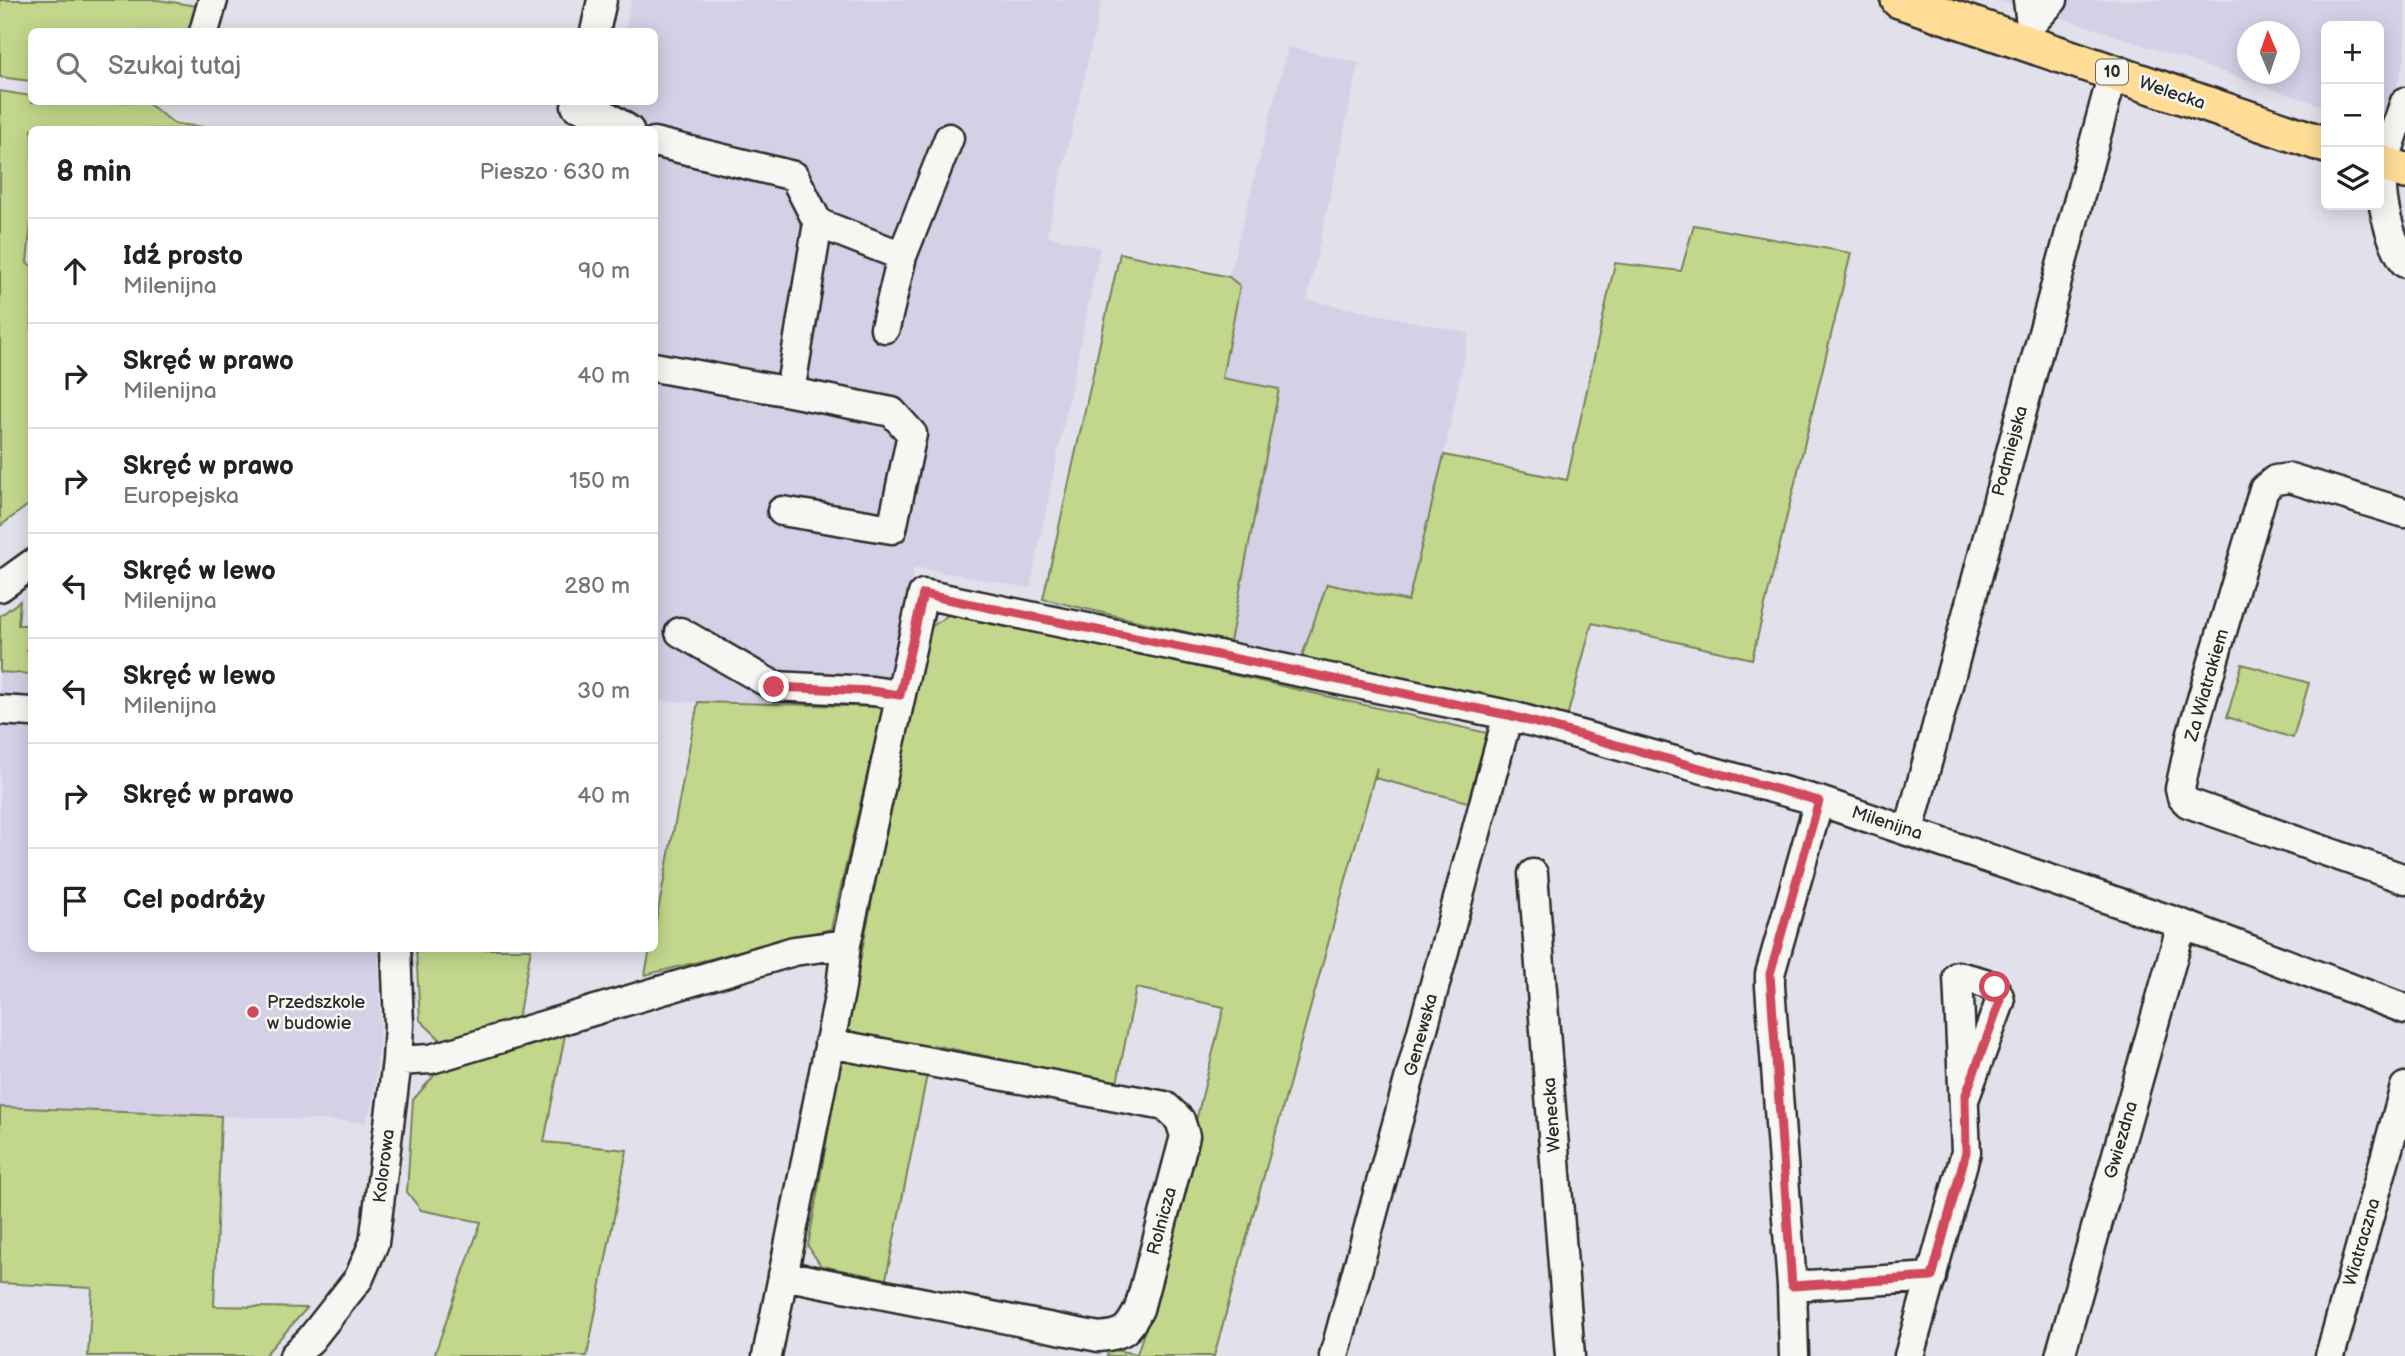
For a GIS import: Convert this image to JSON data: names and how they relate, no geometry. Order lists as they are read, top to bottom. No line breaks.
{"streets":{"main road":["10","Welecka"],"street":["Podmiejska","Za Wiatrakiem","Milenijna","Genewska","Wenecka","Gwiezdna","Kolorowa","Rolnicza","Wiatraczna"]},"crossings":[["Welecka","Podmiejska"],["Podmiejska","Milenijna"],["Milenijna","Genewska"],["Milenijna","Gwiezdna"]],"places":["Przedszkole w budowie"],"north":"top","page":{"map_buttons":["+","−"],"search":"Szukaj tutaj","heading":["8 min","Pieszo · 630 m"],"list":[["Idź prosto","Milenijna","90 m"],["Skręć w prawo","Milenijna","40 m"],["Skręć w prawo","Europejska","150 m"],["Skręć w lewo","Milenijna","280 m"],["Skręć w lewo","Milenijna","30 m"],["Skręć w prawo","40 m"],"Cel podróży"]}}
